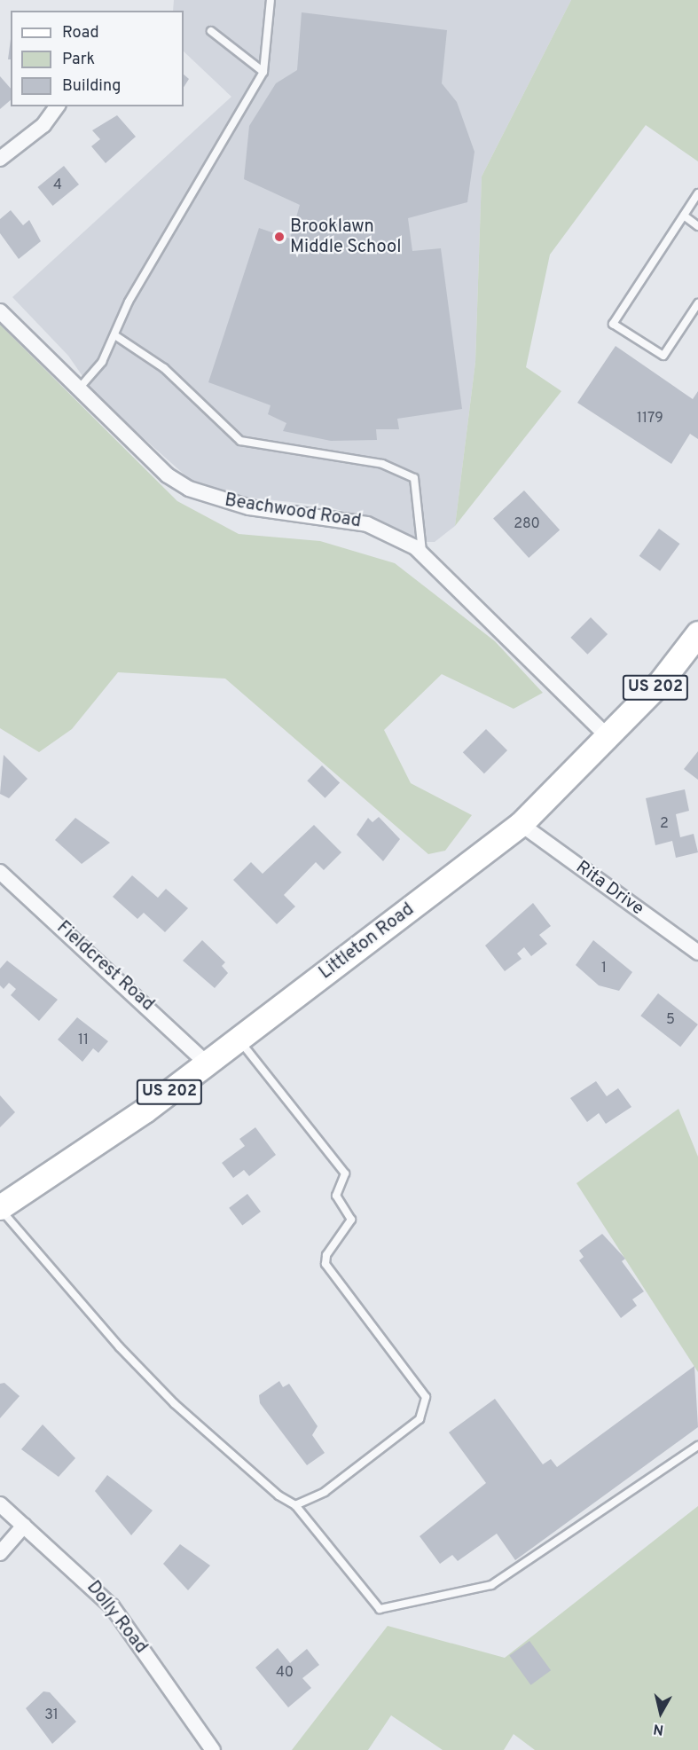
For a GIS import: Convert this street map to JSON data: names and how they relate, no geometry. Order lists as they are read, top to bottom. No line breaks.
{"streets":{"main road":["US 202","Littleton Road"],"street":["Beachwood Road","Rita Drive","Fieldcrest Road","Dolly Road"]},"crossings":[["Beachwood Road","Littleton Road"],["Rita Drive","Littleton Road"],["Littleton Road","Fieldcrest Road"]],"places":["Brooklawn Middle School"],"house_numbers":["4","1179","280","2","1","5","11","40","31"],"legend":["Road","Park","Building"],"north":"bottom"}
